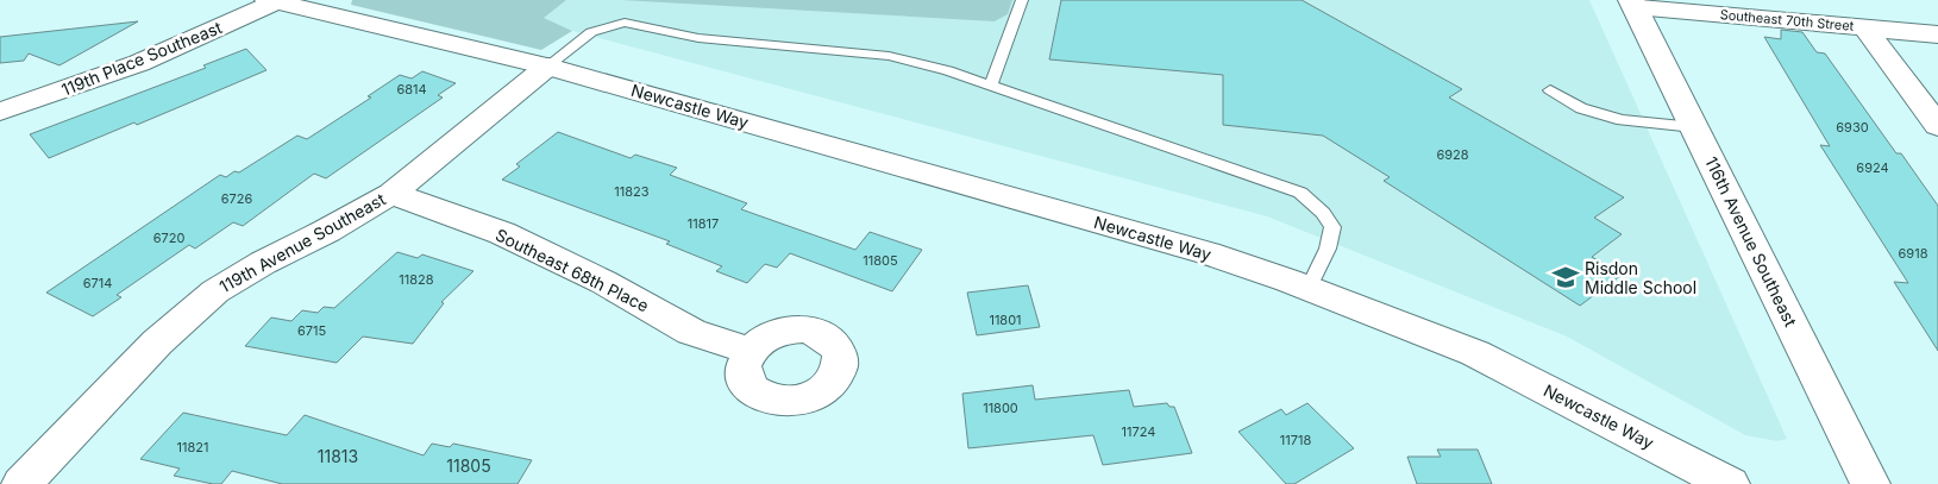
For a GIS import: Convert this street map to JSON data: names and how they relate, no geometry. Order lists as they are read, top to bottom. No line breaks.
{"streets":{"street":["Southeast 70th Street","119th Place Southeast","Newcastle Way","116th Avenue Southeast","119th Avenue Southeast","Southeast 68th Place"]},"crossings":[["Southeast 70th Street","116th Avenue Southeast"],["119th Place Southeast","Newcastle Way"],["Newcastle Way","119th Avenue Southeast"],["119th Avenue Southeast","Southeast 68th Place"]],"places":{"school or university":["Risdon Middle School"]},"house_numbers":["6814","6930","6928","6924","11823","6726","11817","6720","6918","11805","11828","6714","11801","6715","11800","11724","11718","11821","11813","11805"]}
